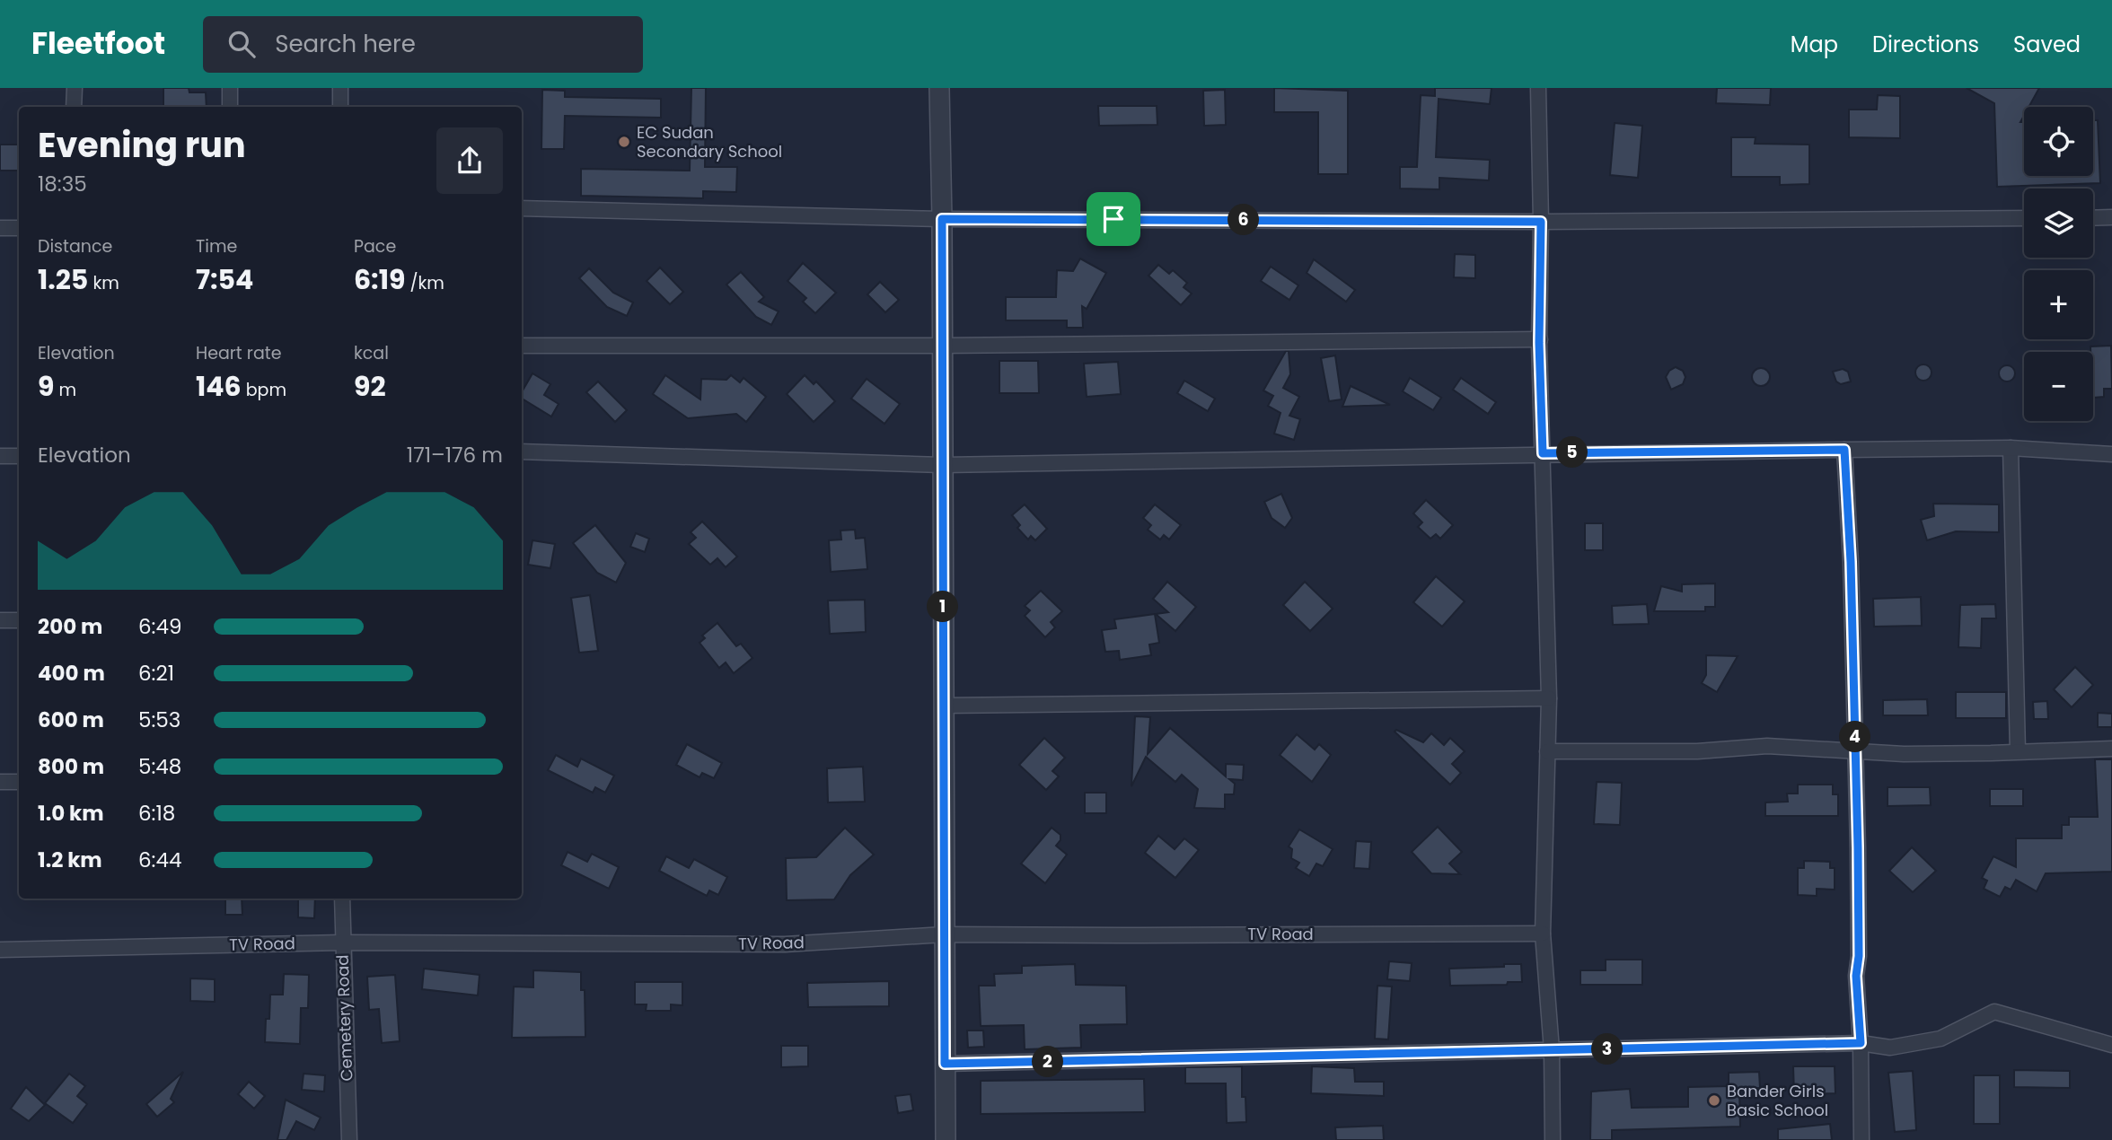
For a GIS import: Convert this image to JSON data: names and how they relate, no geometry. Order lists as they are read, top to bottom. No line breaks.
{"streets":{"street":["TV Road","Cemetery Road"]},"crossings":[["TV Road","Cemetery Road"]],"places":["EC Sudan Secondary School","Bander Girls Basic School"],"page":{"header":"Fleetfoot","search":"Search here","nav":["Map","Directions","Saved"],"map_buttons":["+","−"],"heading":["Evening run","18:35"],"pins":["6","5","1","4","3","2"],"stats":[["Distance","1.25 km"],["Time","7:54"],["Pace","6:19 /km"],["Elevation","9 m"],["Heart rate","146 bpm"],["kcal","92"]],"chart":["Elevation","171–176 m"],"list":[{"name":"200 m","note":"6:49"},{"name":"400 m","note":"6:21"},{"name":"600 m","note":"5:53"},{"name":"800 m","note":"5:48"},{"name":"1.0 km","note":"6:18"},{"name":"1.2 km","note":"6:44"}]}}
